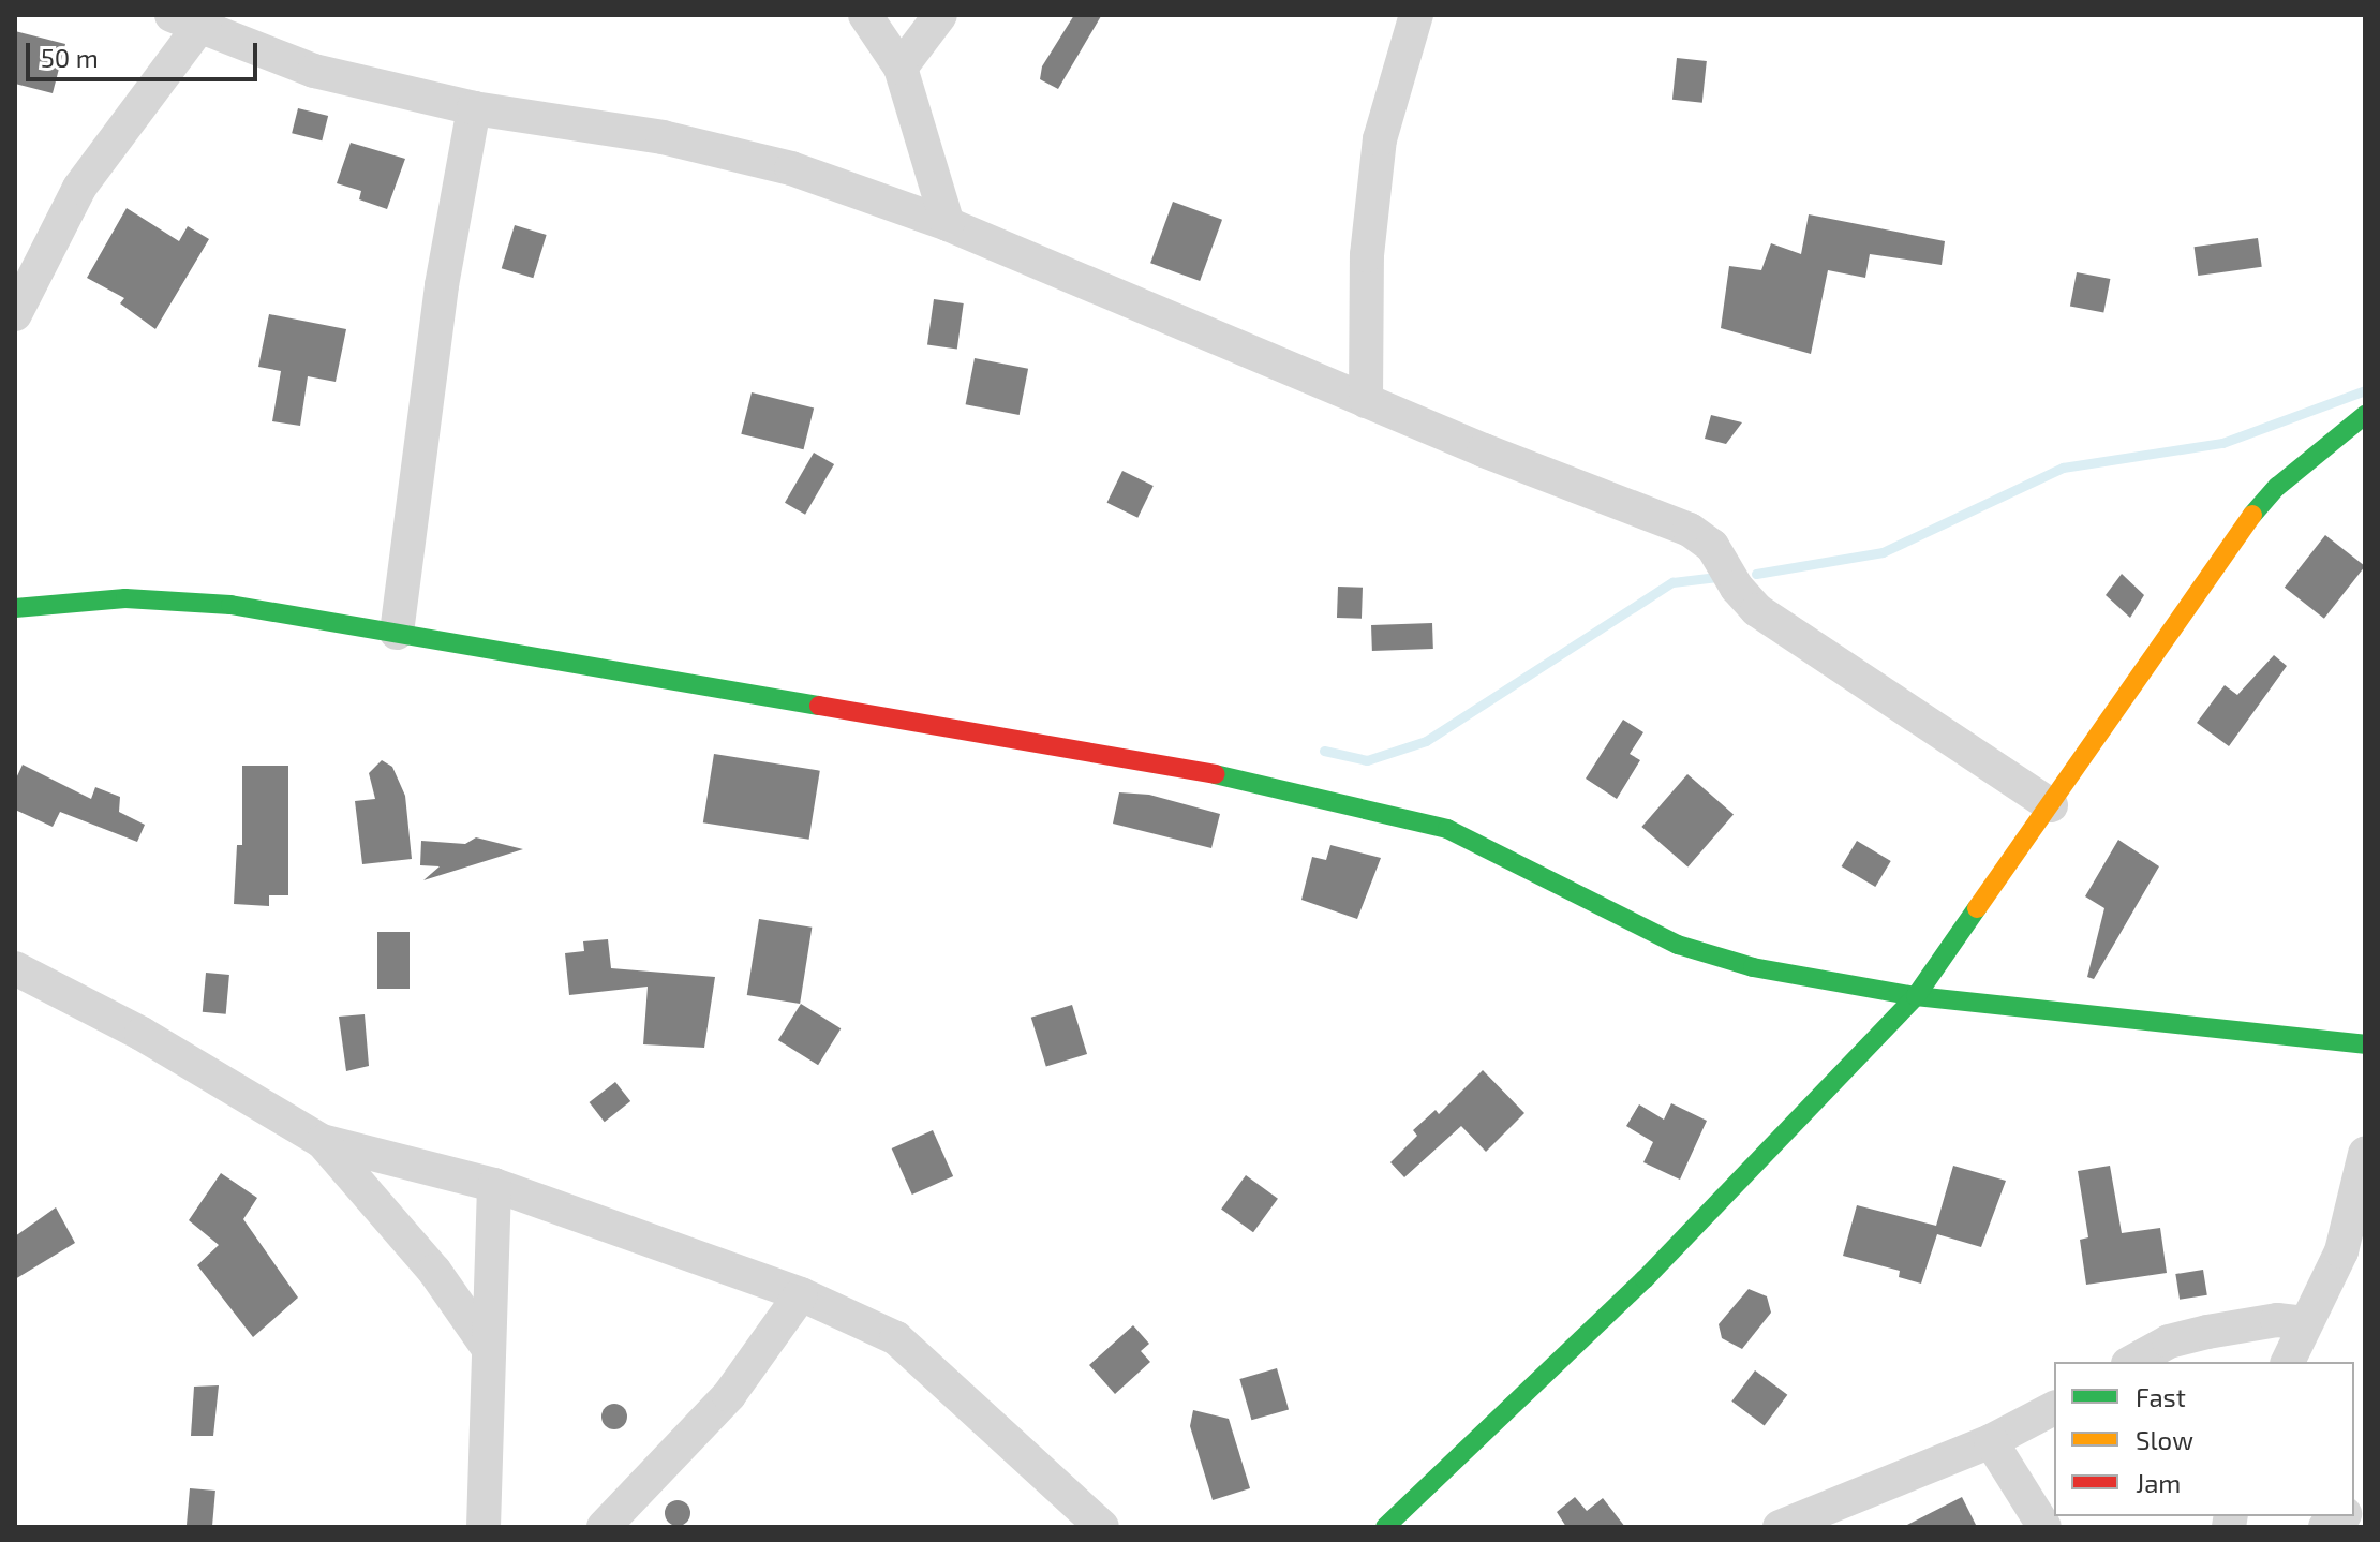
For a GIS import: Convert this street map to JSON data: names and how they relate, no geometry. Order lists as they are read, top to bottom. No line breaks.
{"legend":["Fast","Slow","Jam"],"scale_bar":"50 m"}
